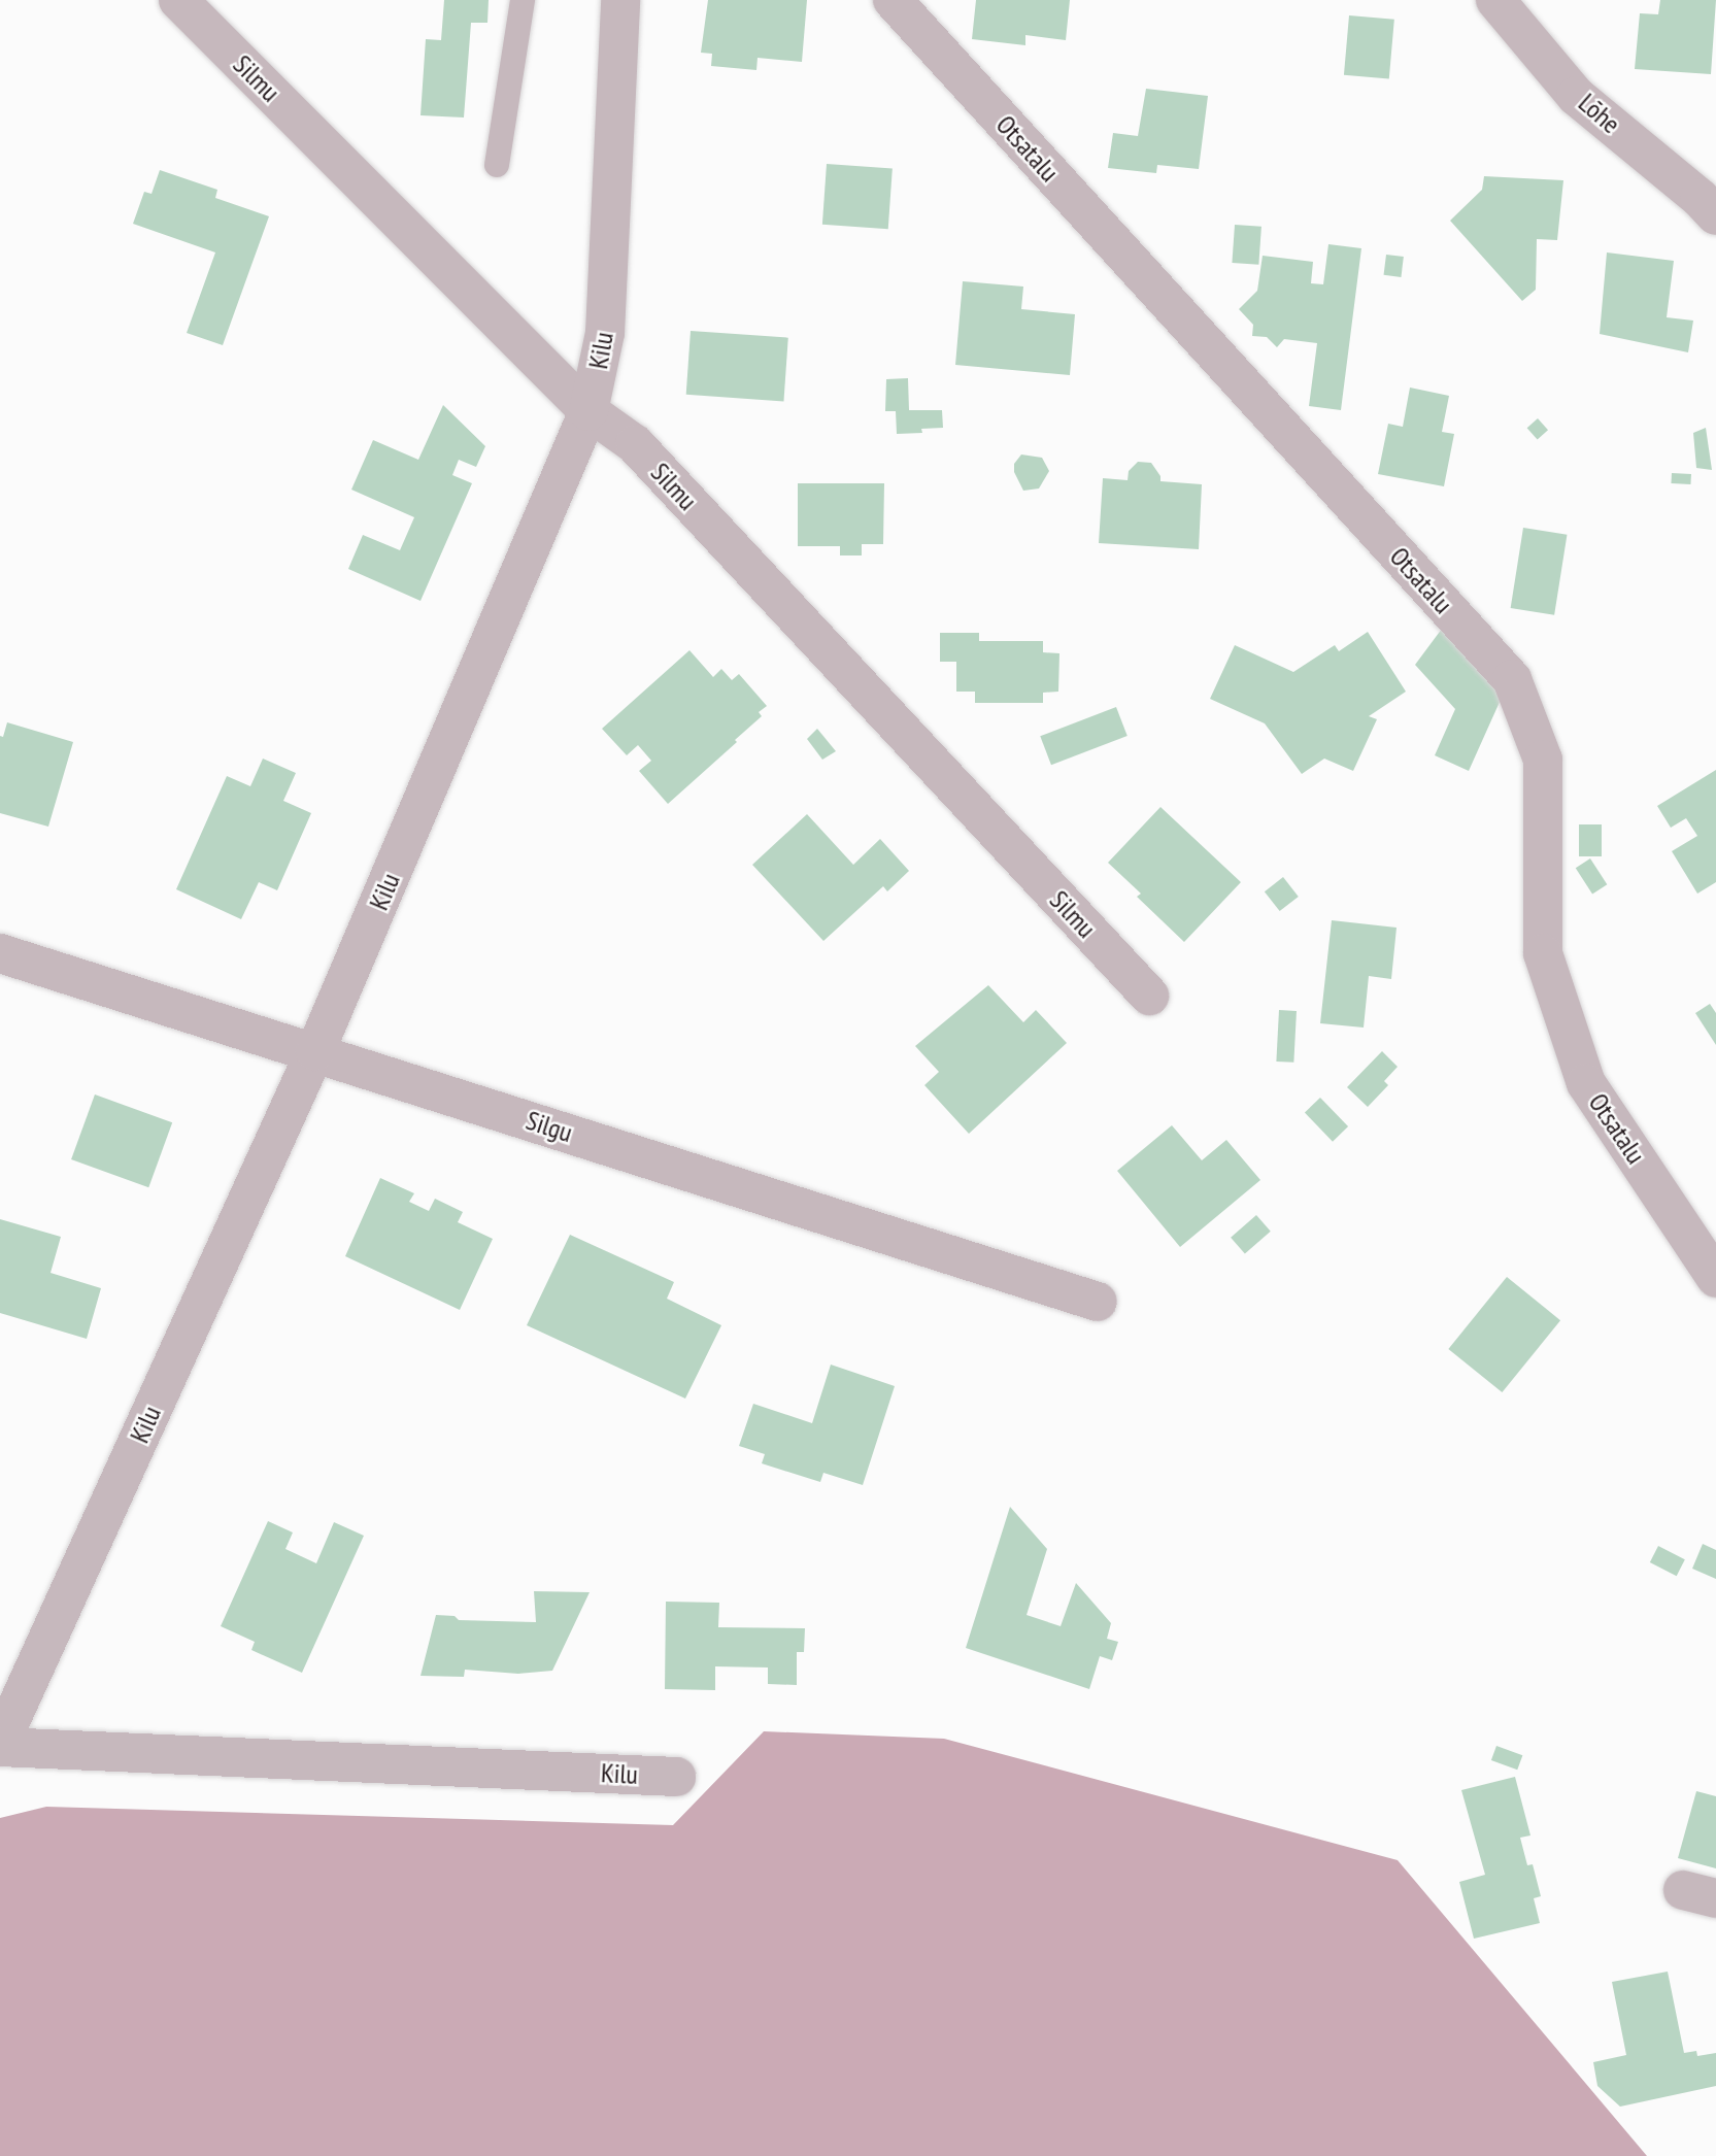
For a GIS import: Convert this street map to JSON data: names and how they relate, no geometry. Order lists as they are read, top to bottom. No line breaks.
{"streets":{"street":["Silmu","Lõhe","Otsatalu","Kilu","Silgu"]},"crossings":[["Silmu","Kilu"],["Kilu","Silgu"]]}
